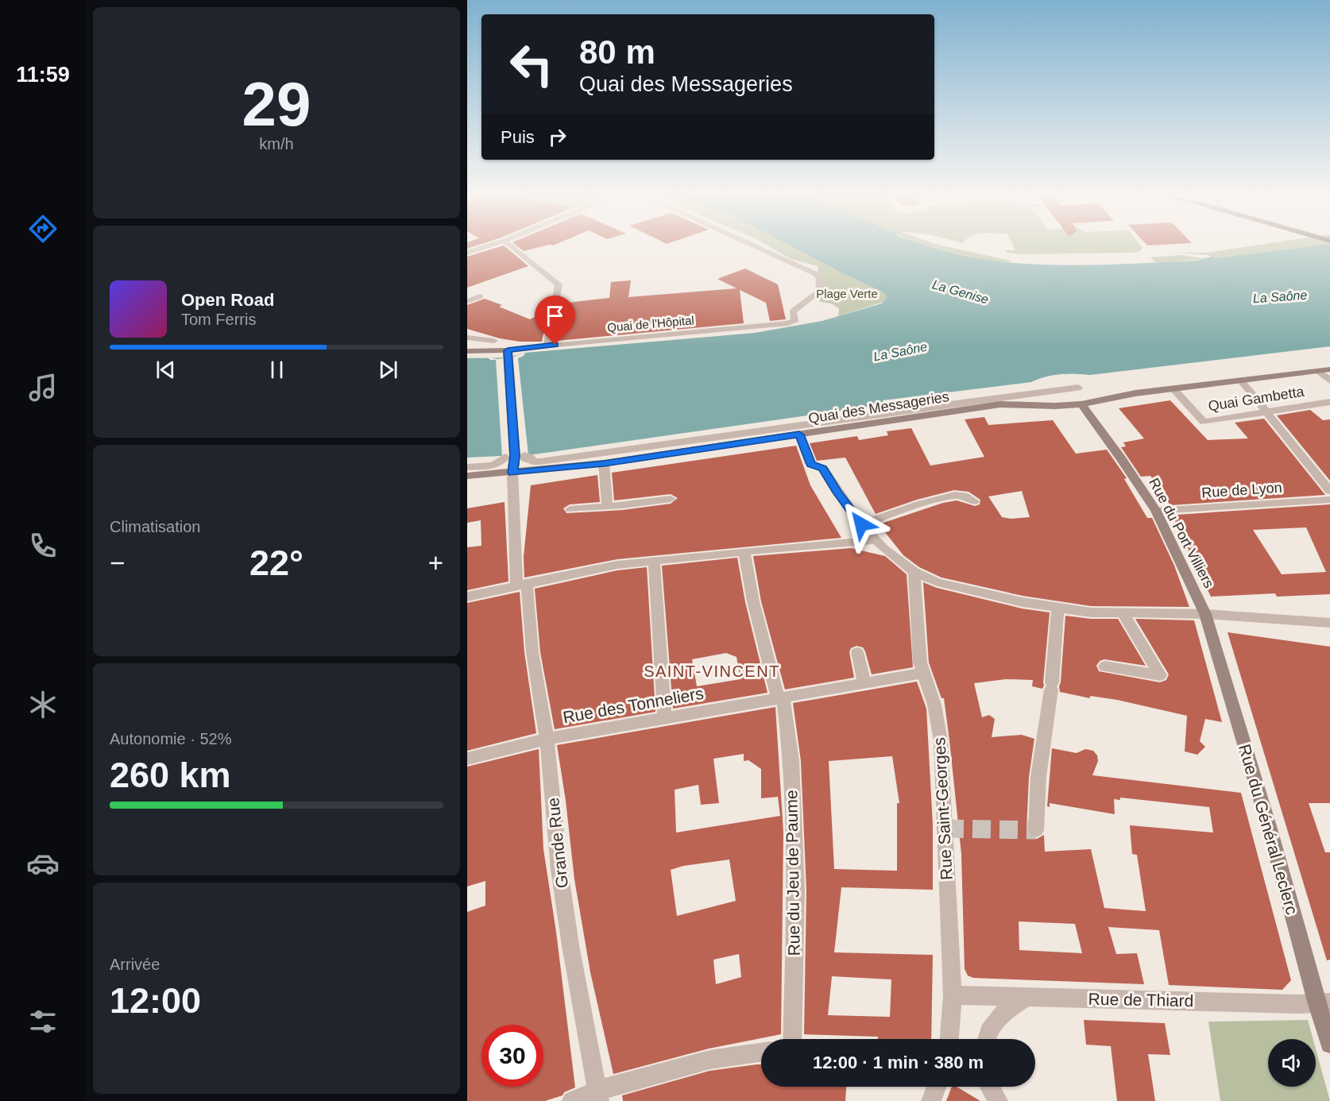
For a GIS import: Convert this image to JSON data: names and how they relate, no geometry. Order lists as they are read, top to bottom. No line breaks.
{"streets":{"main road":["Quai Gambetta","Quai des Messageries","Rue du Port Villiers","Rue du Général Leclerc"],"street":["Quai de l'Hôpital","Rue de Lyon","Rue des Tonneliers","Rue Saint-Georges","Grande Rue","Rue du Jeu de Paume","Rue de Thiard"]},"crossings":[["Quai Gambetta","Quai des Messageries"],["Quai des Messageries","Rue du Port Villiers"],["Quai des Messageries","Grande Rue"],["Rue de Lyon","Rue du Port Villiers"],["Rue du Port Villiers","Rue du Général Leclerc"],["Rue des Tonneliers","Rue Saint-Georges"],["Rue des Tonneliers","Grande Rue"],["Rue des Tonneliers","Rue du Jeu de Paume"],["Rue Saint-Georges","Rue de Thiard"],["Rue du Général Leclerc","Rue de Thiard"]],"districts":["SAINT-VINCENT"],"water":["La Genise","La Saône"],"parks":["Plage Verte"],"page":{"tabs":"11:59","tile":[["29","km/h"],"Climatisation",["Autonomie · 52%","260 km"],["Arrivée","12:00"]],"turn":["80 m","Quai des Messageries"],"then":"Puis","song":["Open Road","Tom Ferris"],"heat":["−","22°","+"],"limit":"30","trip":"12:00 · 1 min · 380 m"}}
